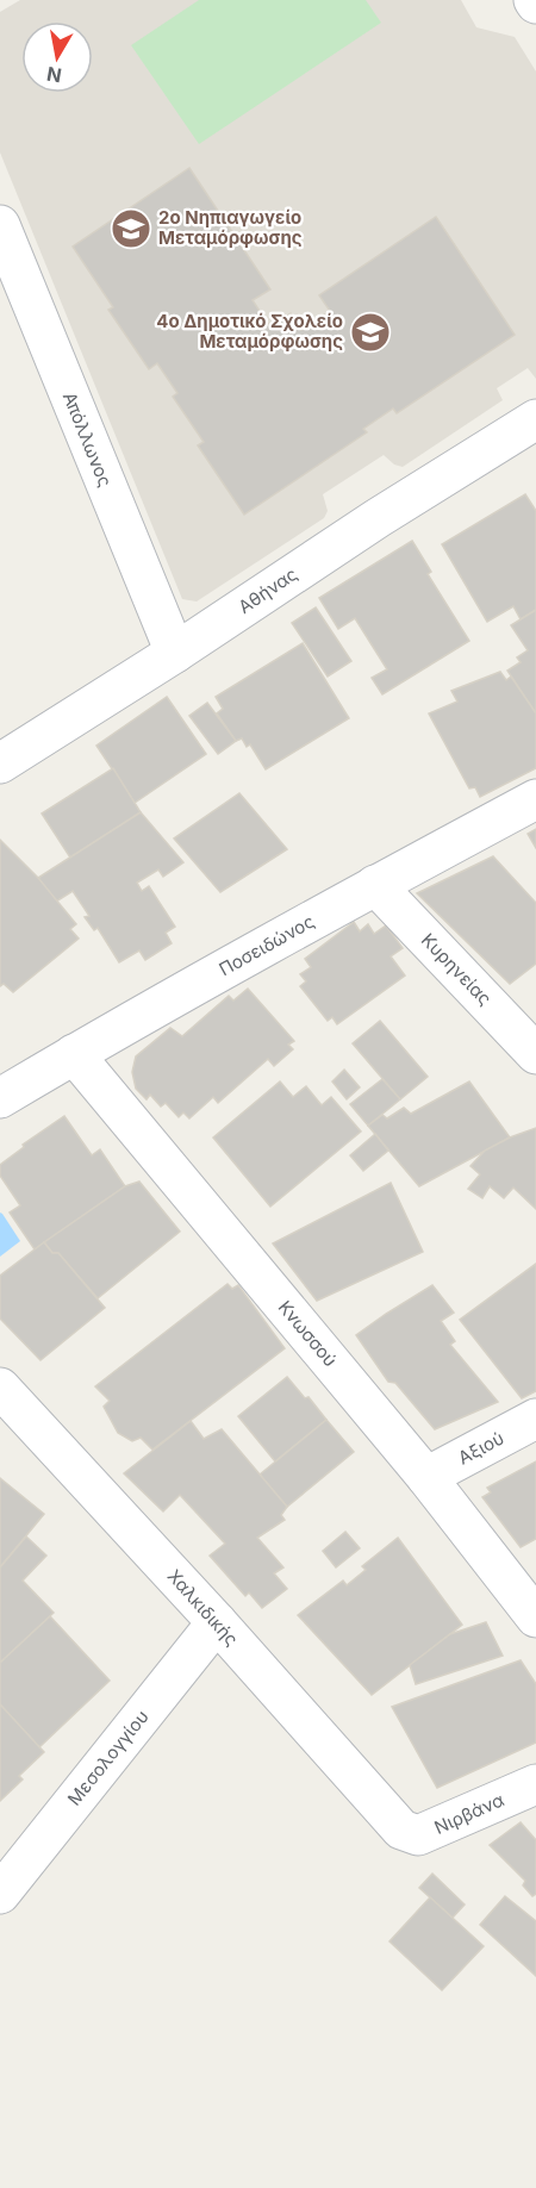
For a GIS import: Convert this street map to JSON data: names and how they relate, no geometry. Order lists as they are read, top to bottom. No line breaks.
{"streets":{"street":["Απόλλωνος","Αθήνας","Ποσειδώνος","Κυρηνείας","Κνωσσού","Αξιού","Χαλκιδικής","Μεσολογγίου","Νιρβάνα"]},"crossings":[["Απόλλωνος","Αθήνας"],["Ποσειδώνος","Κυρηνείας"],["Ποσειδώνος","Κνωσσού"],["Κνωσσού","Αξιού"],["Χαλκιδικής","Μεσολογγίου"],["Χαλκιδικής","Νιρβάνα"]],"places":{"school or university":["2ο Νηπιαγωγείο Μεταμόρφωσης","4ο Δημοτικό Σχολείο Μεταμόρφωσης"]},"north":"bottom"}
